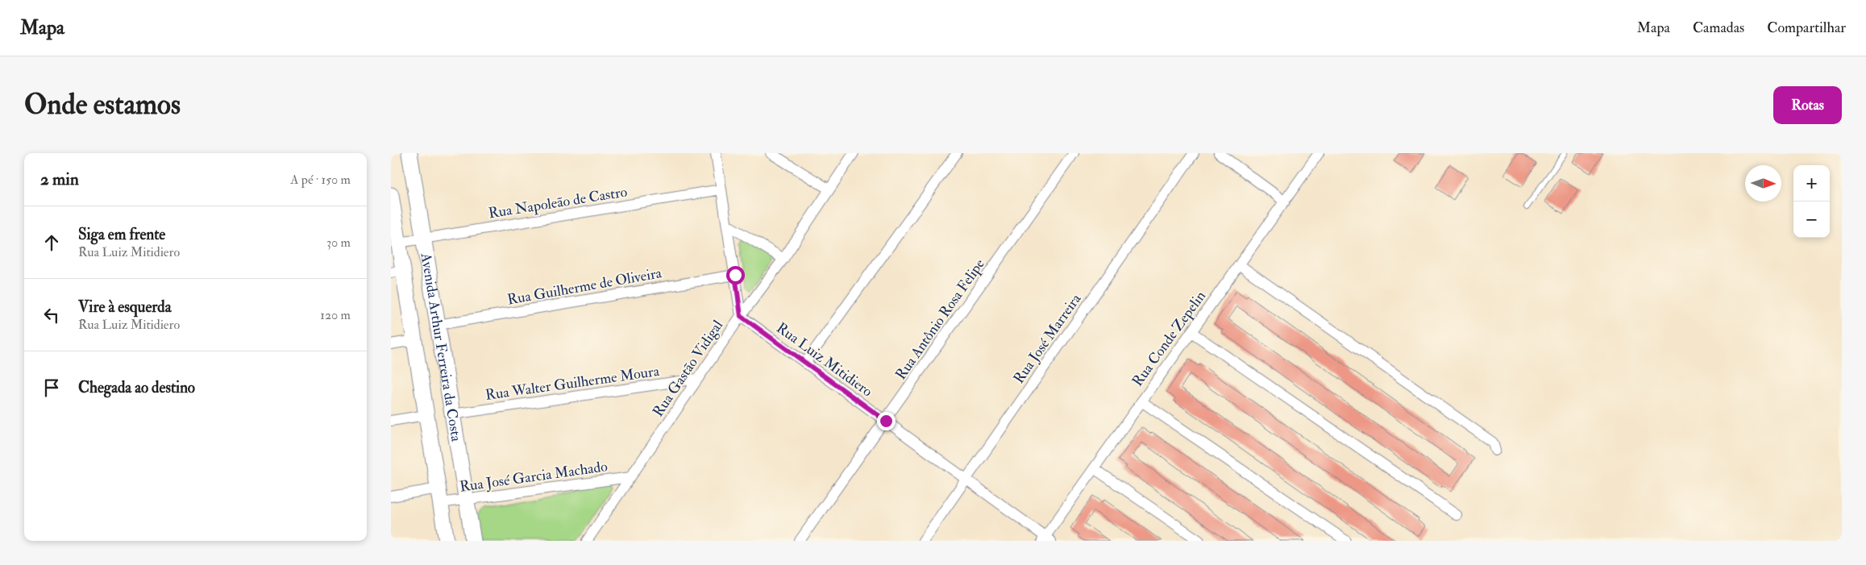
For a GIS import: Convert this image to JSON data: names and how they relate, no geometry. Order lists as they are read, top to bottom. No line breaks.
{"streets":{"street":["Rua Napoleão de Castro","Rua Guilherme de Oliveira","Rua Antônio Rosa Felipe","Rua José Marreira","Rua Conde Zepelin","Avenida Arthur Ferreira da Costa","Rua Luiz Mitidiero","Rua Gastão Vidigal","Rua Walter Guilherme Moura","Rua José Garcia Machado"]},"crossings":[["Rua Napoleão de Castro","Avenida Arthur Ferreira da Costa"],["Rua Guilherme de Oliveira","Avenida Arthur Ferreira da Costa"],["Rua Antônio Rosa Felipe","Rua Luiz Mitidiero"],["Rua José Marreira","Rua Luiz Mitidiero"],["Rua Conde Zepelin","Rua Luiz Mitidiero"],["Avenida Arthur Ferreira da Costa","Rua Walter Guilherme Moura"],["Avenida Arthur Ferreira da Costa","Rua José Garcia Machado"],["Rua Luiz Mitidiero","Rua Gastão Vidigal"],["Rua Gastão Vidigal","Rua Walter Guilherme Moura"],["Rua Gastão Vidigal","Rua José Garcia Machado"]],"north":"right","page":{"header":"Mapa","nav":["Mapa","Camadas","Compartilhar"],"buttons":"Rotas","title":"Onde estamos","heading":["2 min","A pé · 150 m"],"map_buttons":["+","−"],"list":[["Siga em frente","Rua Luiz Mitidiero","30 m"],["Vire à esquerda","Rua Luiz Mitidiero","120 m"],"Chegada ao destino"]}}
